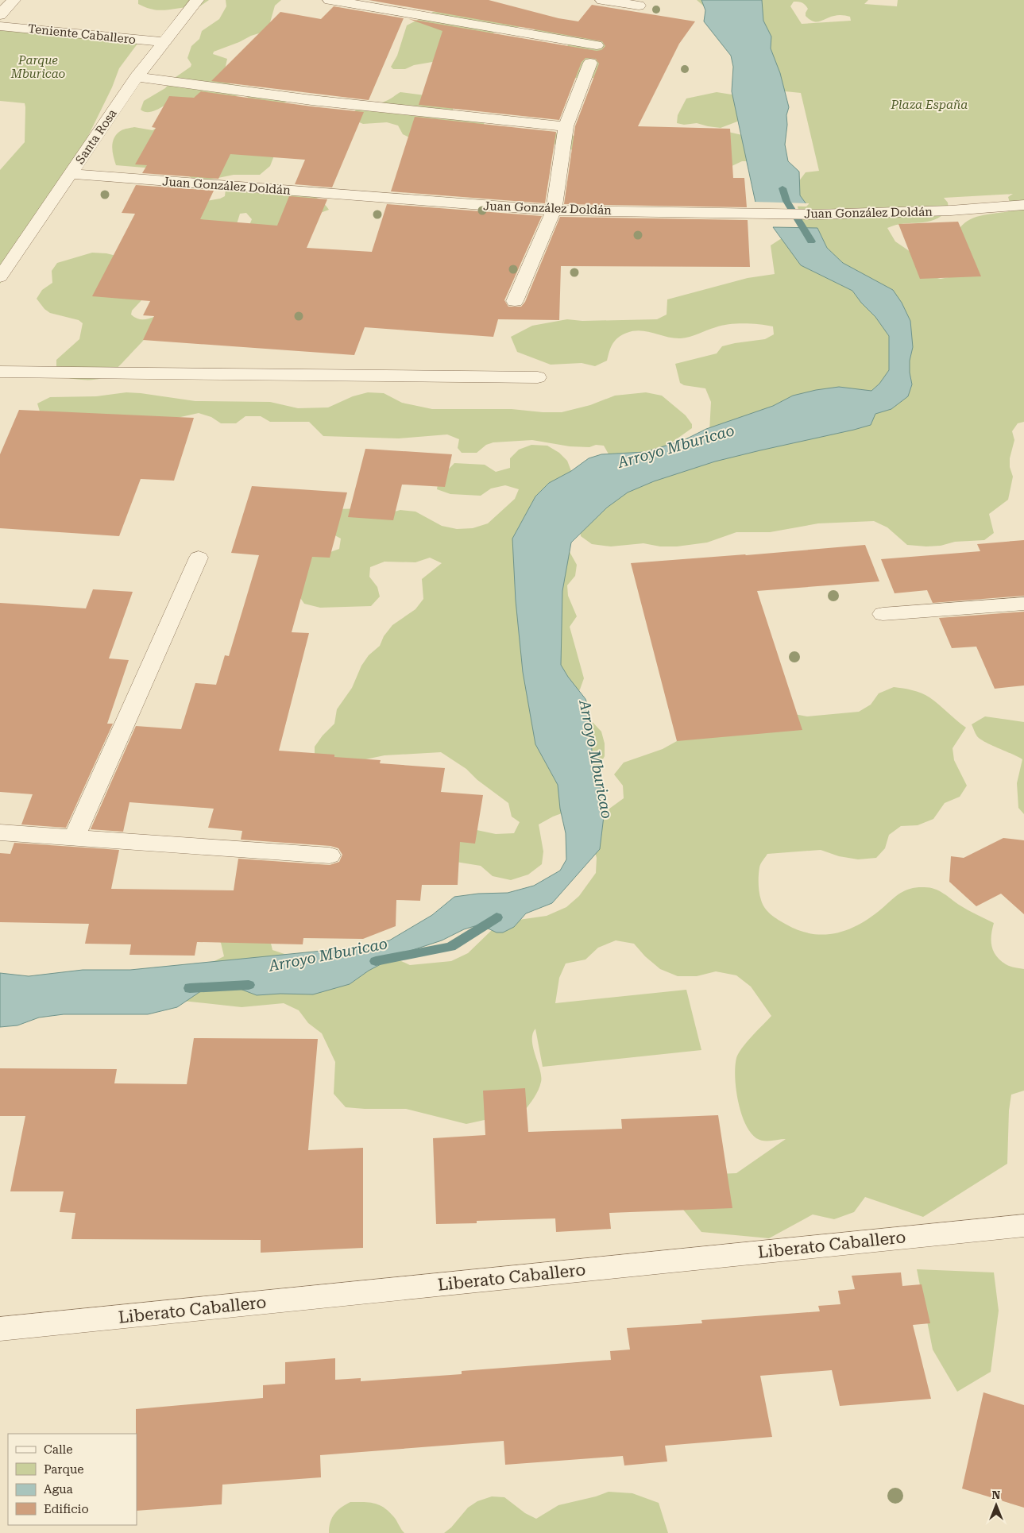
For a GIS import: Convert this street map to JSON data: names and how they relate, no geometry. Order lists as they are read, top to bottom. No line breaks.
{"streets":{"street":["Teniente Caballero","Santa Rosa","Juan González Doldán","Liberato Caballero"]},"crossings":[["Teniente Caballero","Santa Rosa"],["Santa Rosa","Juan González Doldán"]],"water":["Arroyo Mburicao"],"parks":["Parque Mburicao","Plaza España"],"legend":["Calle","Parque","Agua","Edificio"],"north":"top"}
